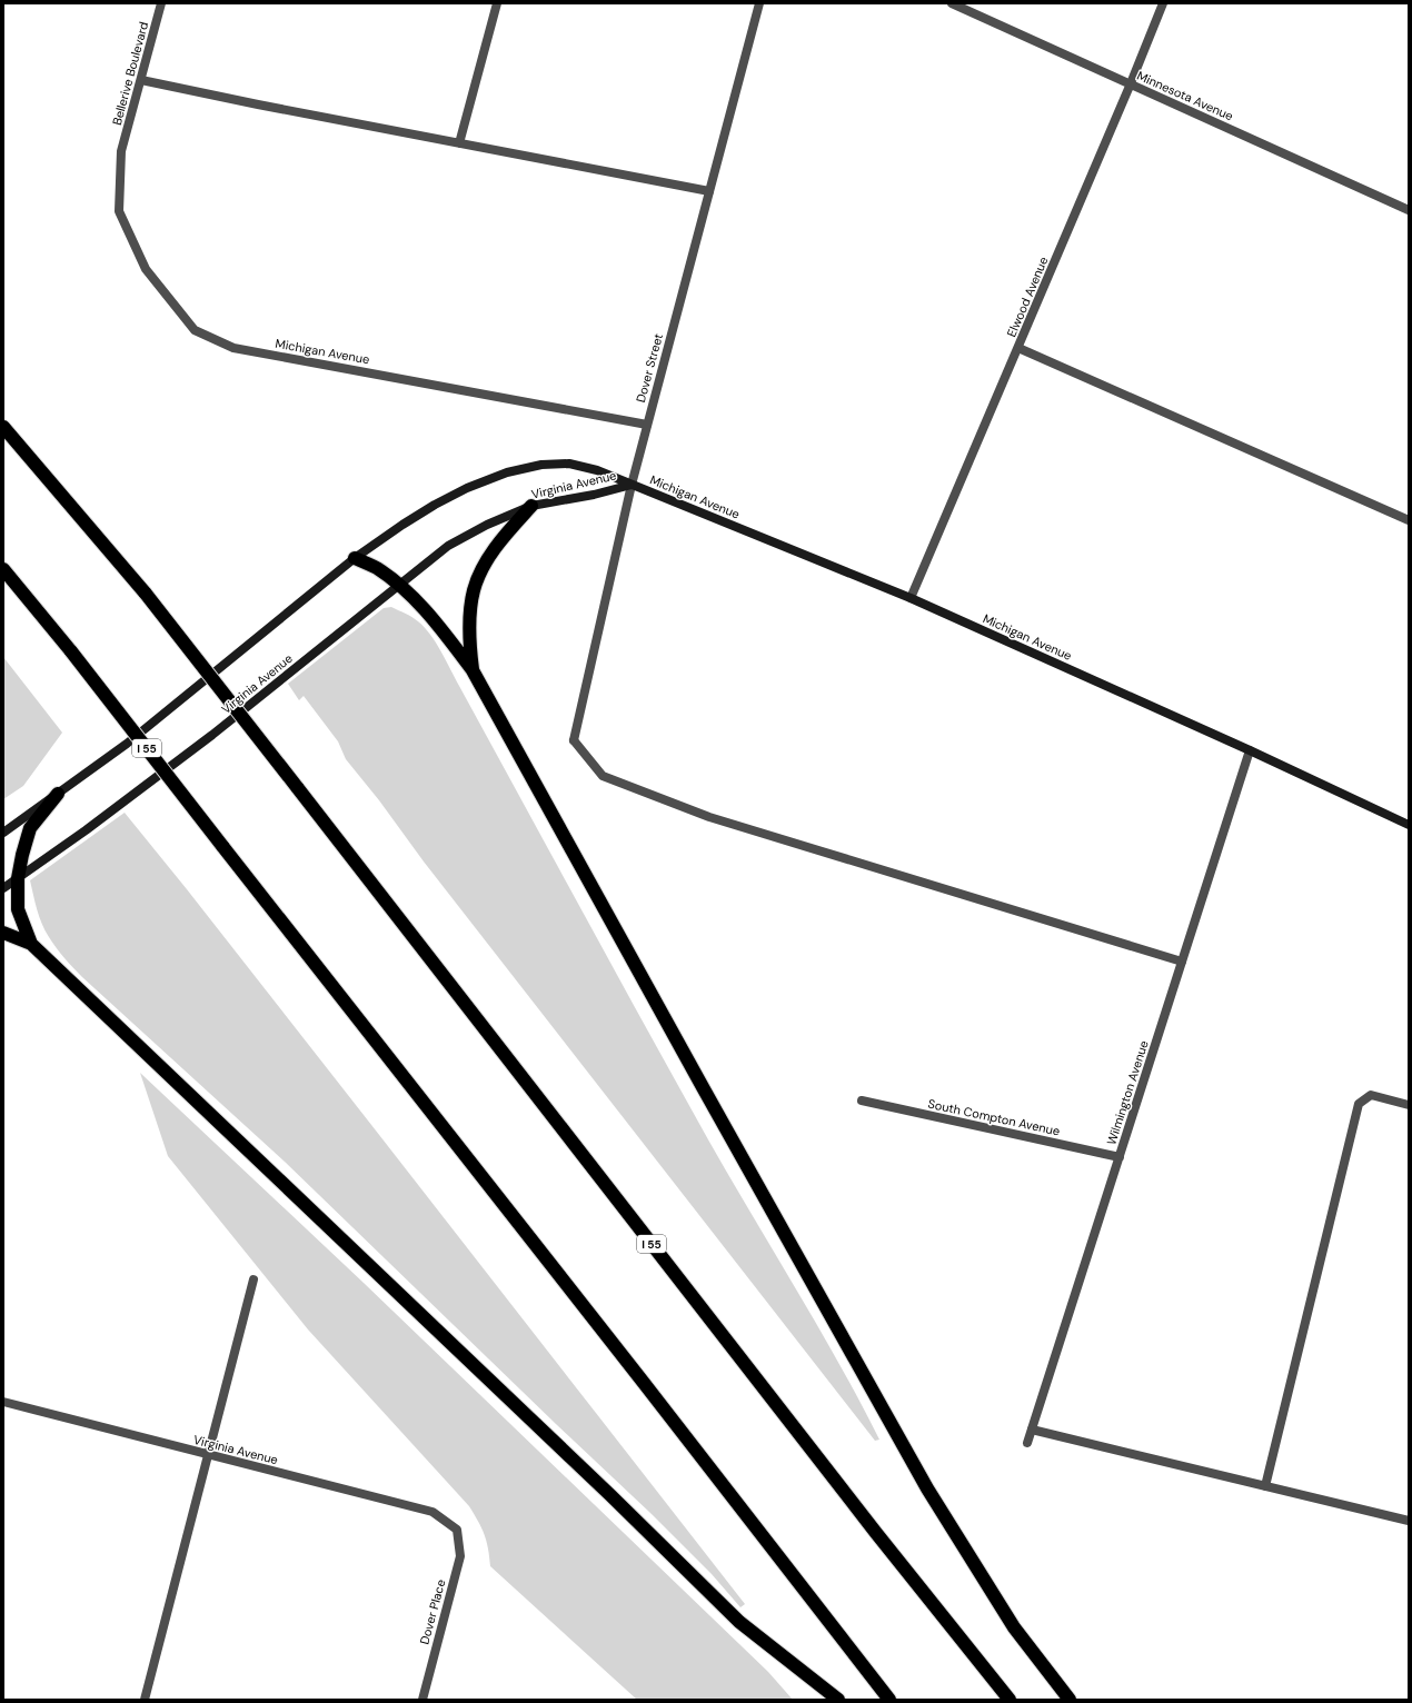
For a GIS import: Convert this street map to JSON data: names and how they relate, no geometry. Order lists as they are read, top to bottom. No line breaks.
{"streets":{"highway":["I 55"],"main road":["Michigan Avenue","Virginia Avenue"],"street":["Bellerive Boulevard","Minnesota Avenue","Elwood Avenue","Dover Street","Wilmington Avenue","South Compton Avenue","Dover Place"]},"crossings":[["Bellerive Boulevard","Michigan Avenue"],["Minnesota Avenue","Elwood Avenue"],["Elwood Avenue","Michigan Avenue"],["Michigan Avenue","Dover Street"],["Michigan Avenue","Virginia Avenue"],["Michigan Avenue","Wilmington Avenue"],["Dover Street","Virginia Avenue"],["Dover Street","Wilmington Avenue"],["Virginia Avenue","Dover Place"],["Wilmington Avenue","South Compton Avenue"]]}
